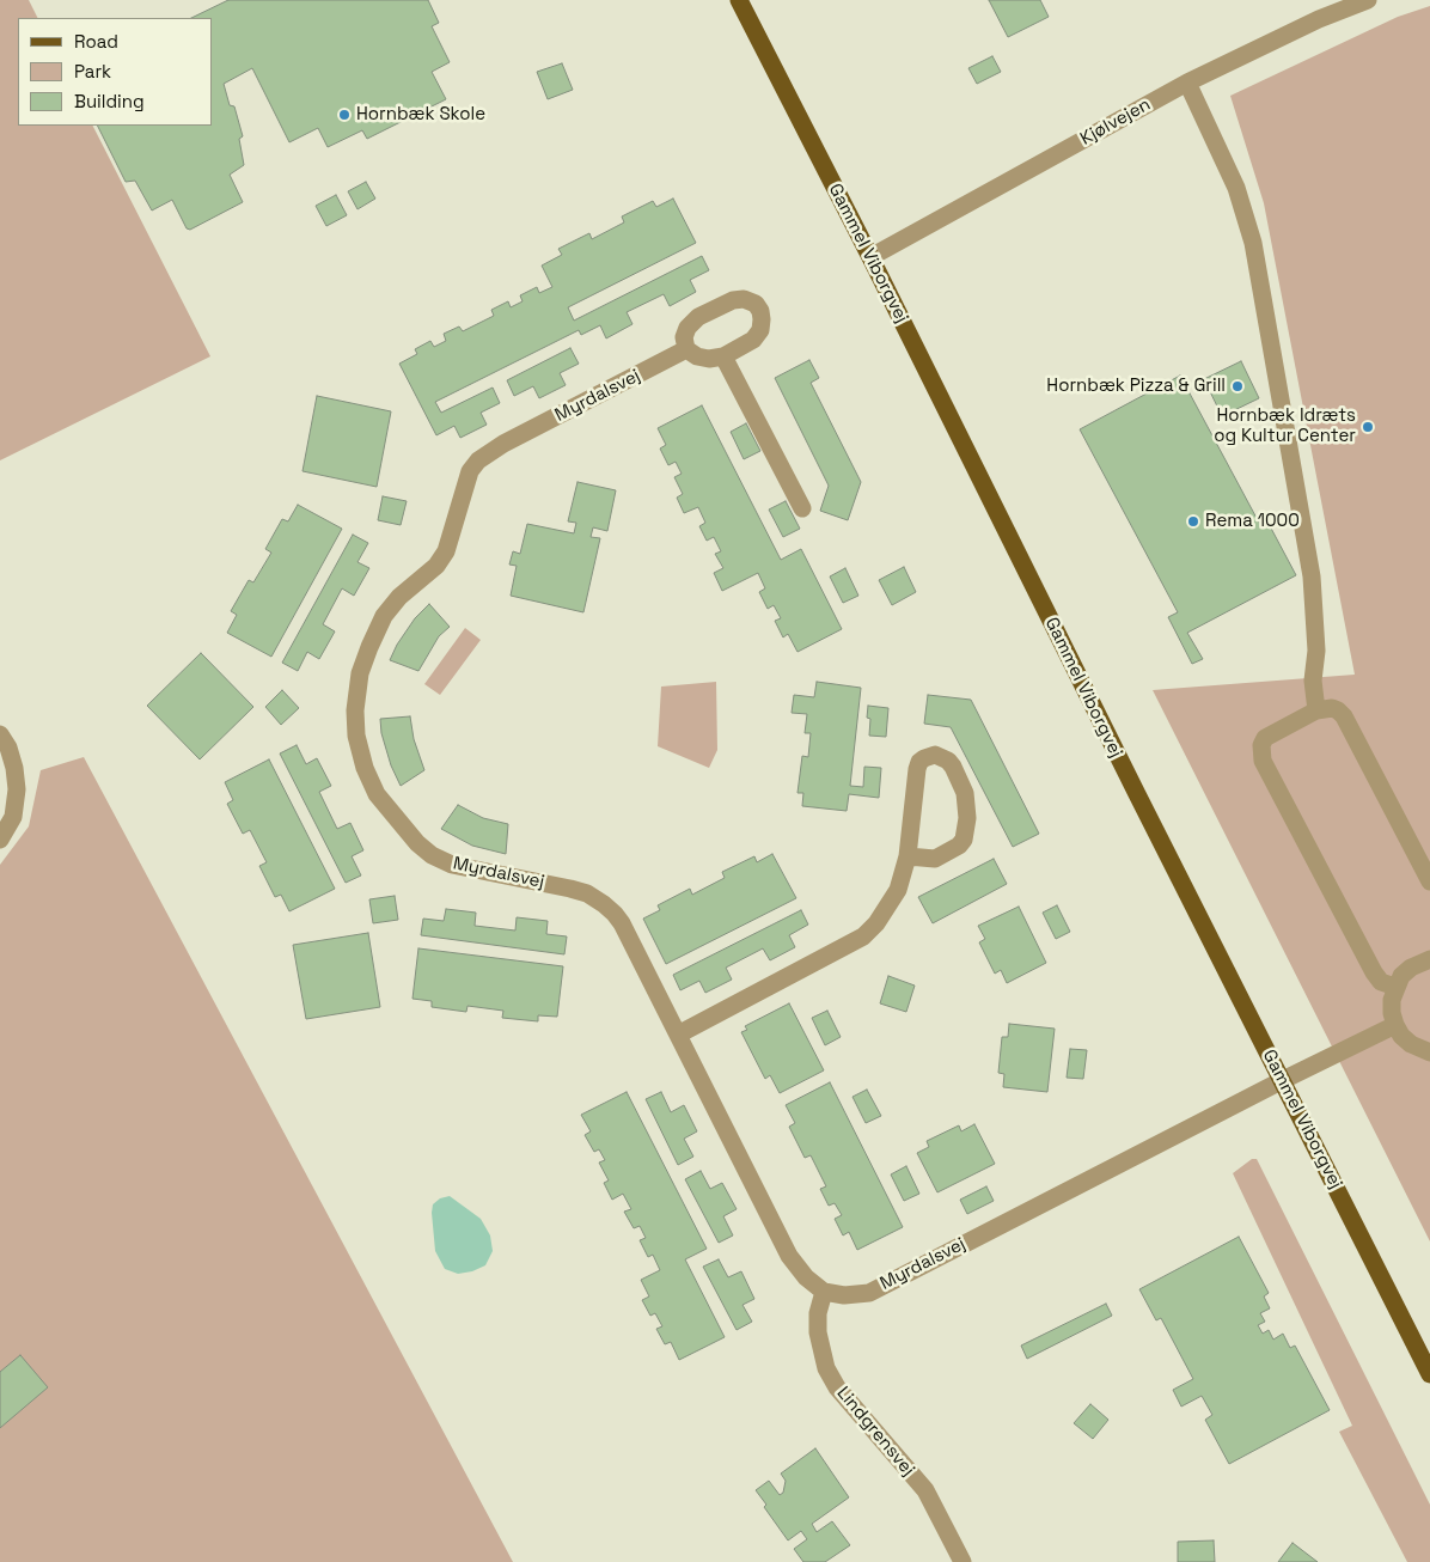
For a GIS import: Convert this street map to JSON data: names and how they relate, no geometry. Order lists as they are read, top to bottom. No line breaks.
{"streets":{"main road":["Gammel Viborgvej"],"street":["Kjølvejen","Myrdalsvej","Lindgrensvej"]},"crossings":[["Kjølvejen","Gammel Viborgvej"],["Gammel Viborgvej","Myrdalsvej"],["Myrdalsvej","Lindgrensvej"]],"places":["Hornbæk Skole","Hornbæk Pizza & Grill","Hornbæk Idræts og Kultur Center","Rema 1000"],"legend":["Road","Park","Building"]}
